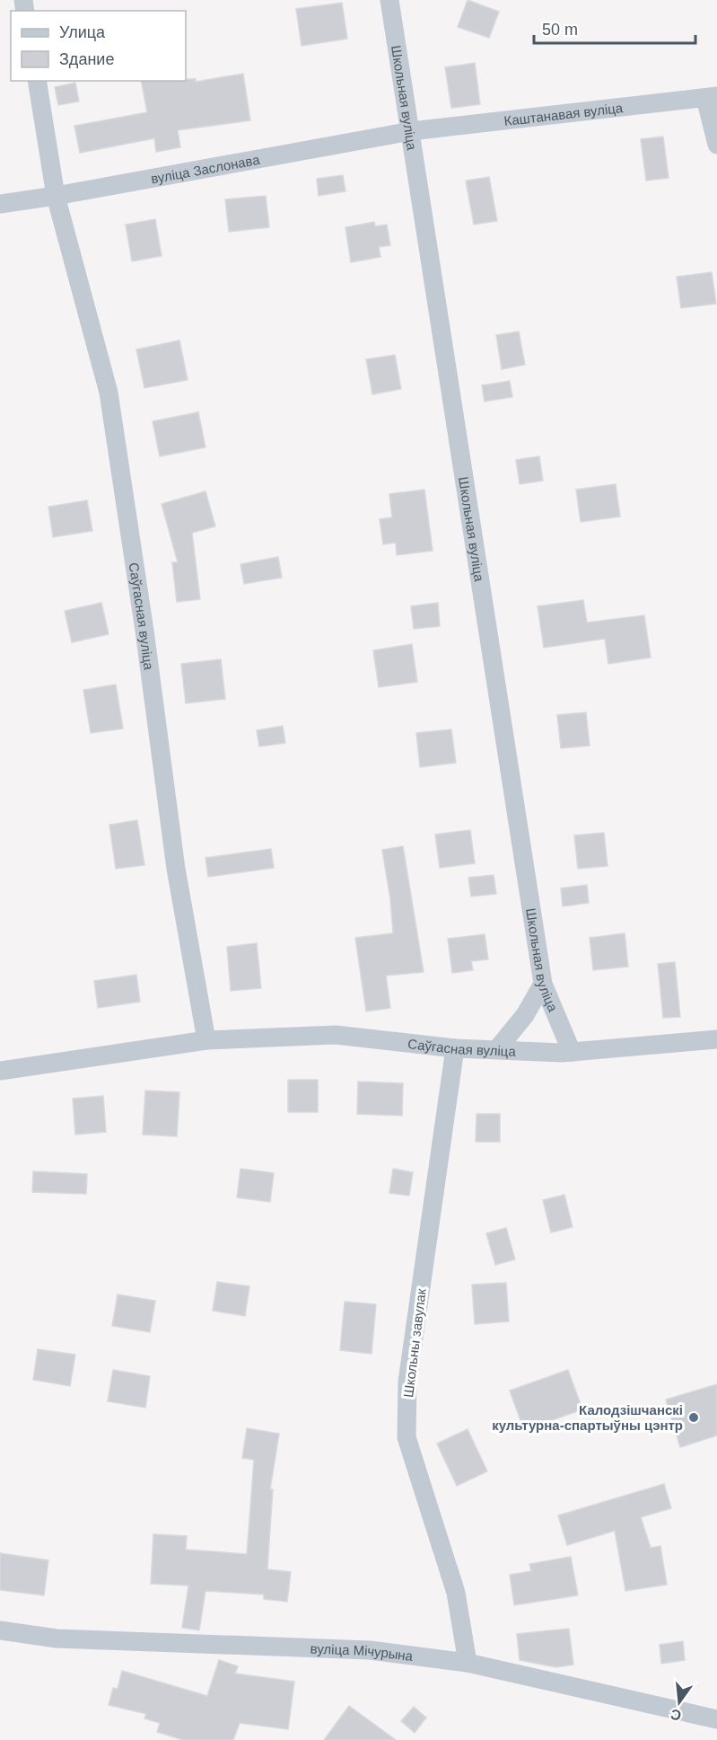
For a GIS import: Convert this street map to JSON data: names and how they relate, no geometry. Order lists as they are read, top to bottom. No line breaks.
{"streets":{"street":["Школьная вуліца","Каштанавая вуліца","вуліца Заслонава","Саўгасная вуліца","Школьны завулак","вуліца Мічурына"]},"crossings":[["Школьная вуліца","Каштанавая вуліца"],["Школьная вуліца","вуліца Заслонава"],["Школьная вуліца","Саўгасная вуліца"],["Каштанавая вуліца","вуліца Заслонава"],["вуліца Заслонава","Саўгасная вуліца"],["Саўгасная вуліца","Школьны завулак"],["Школьны завулак","вуліца Мічурына"]],"places":["Калодзішчанскі культурна-спартыўны цэнтр"],"legend":["Улица","Здание"],"scale_bar":"50 m","north":"bottom"}
